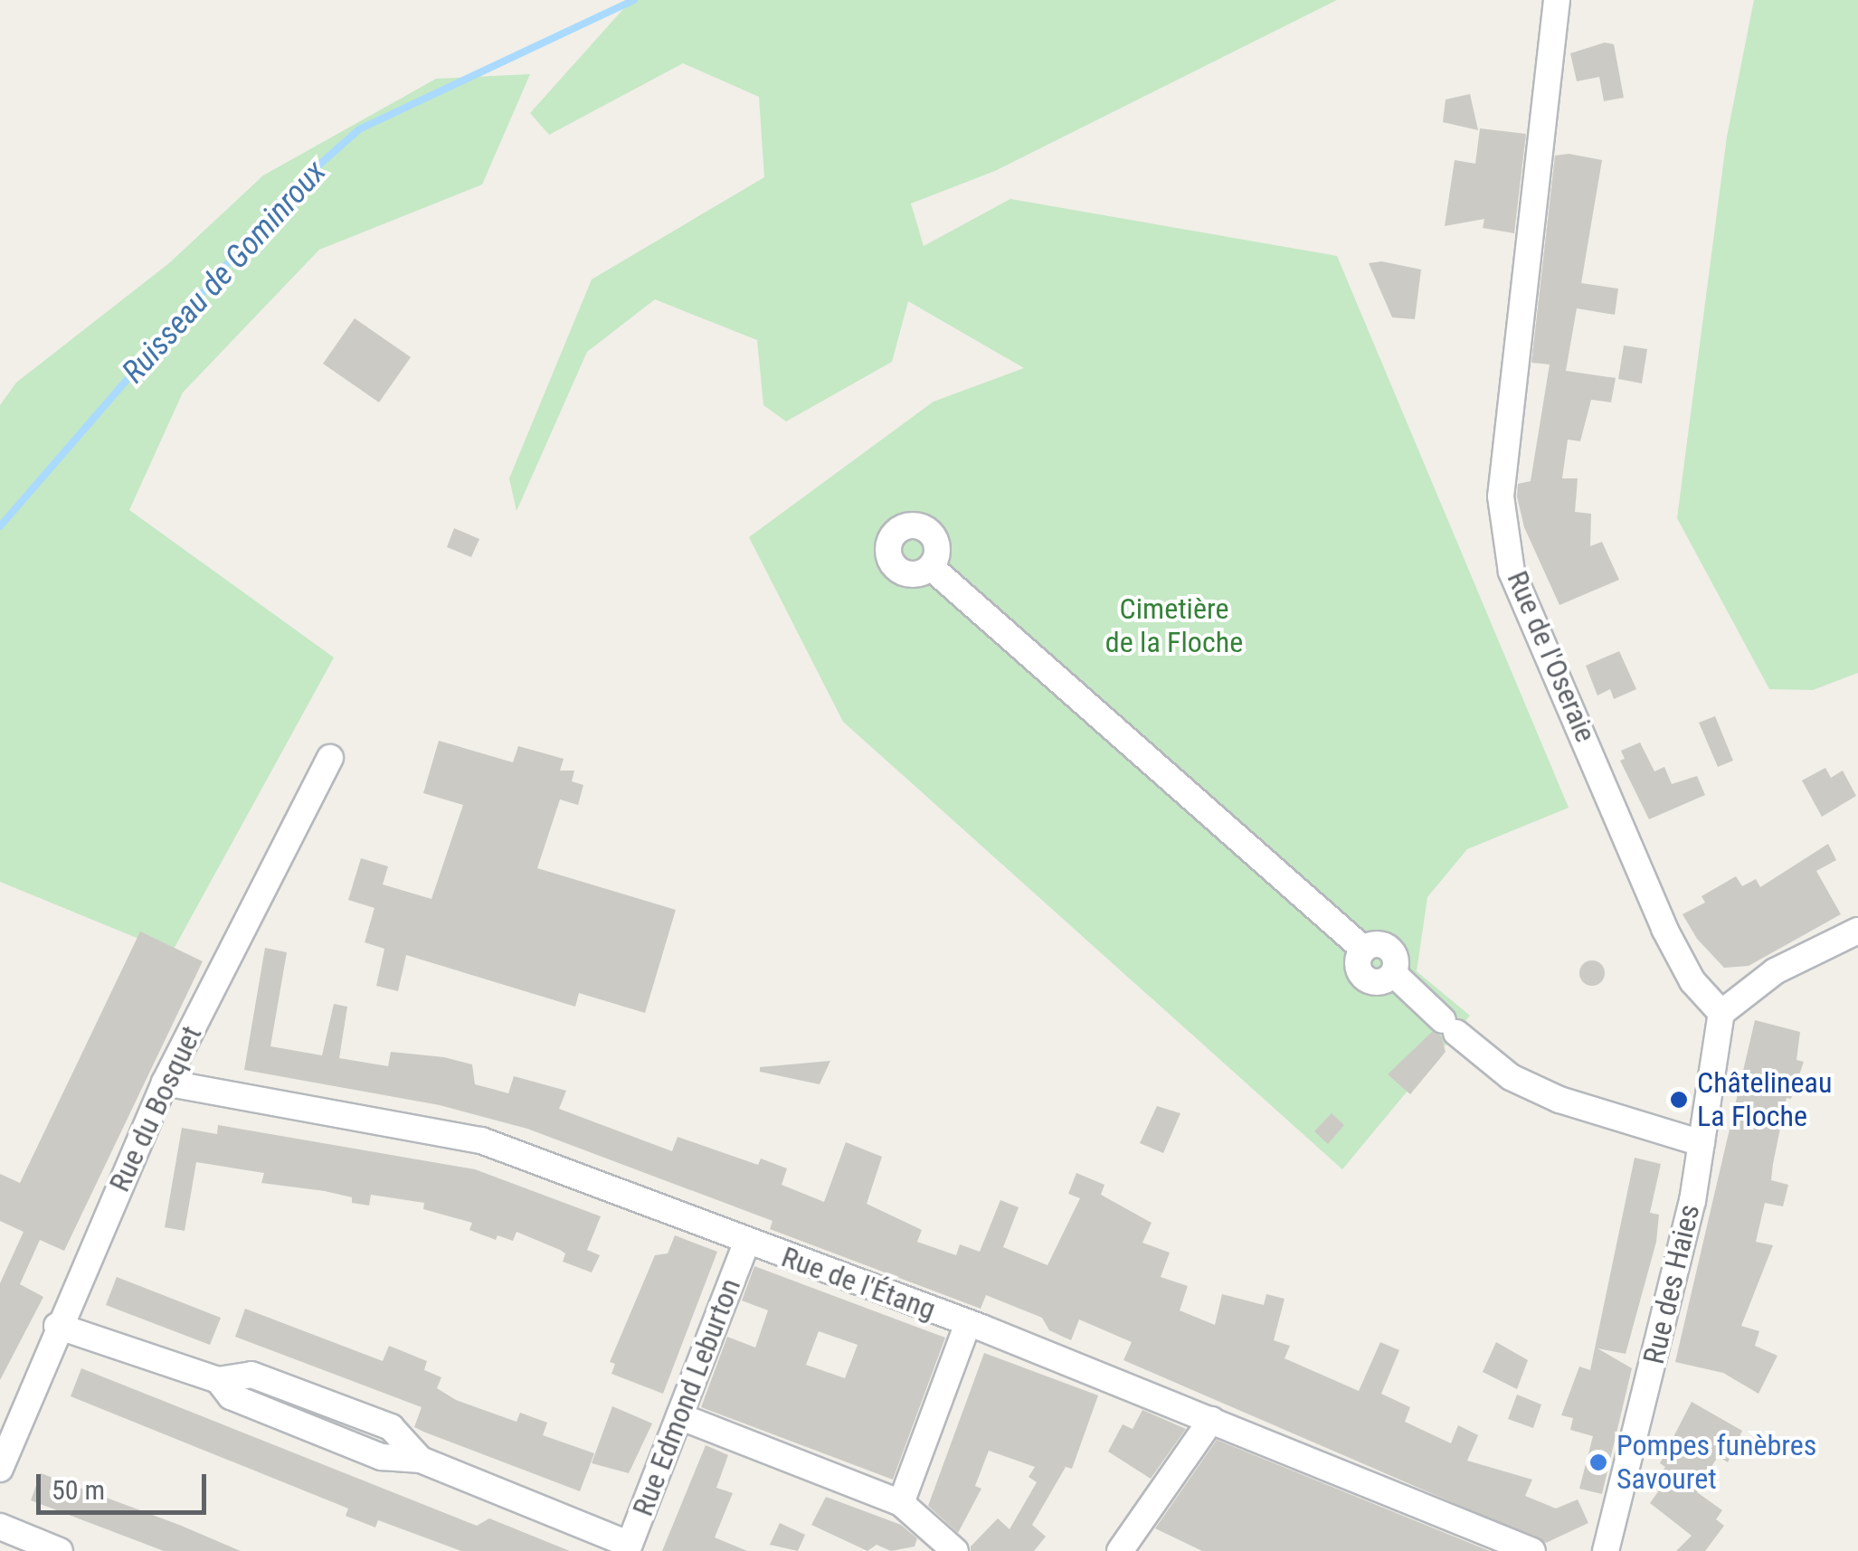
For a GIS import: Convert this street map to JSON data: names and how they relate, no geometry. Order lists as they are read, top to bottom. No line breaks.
{"streets":{"street":["Rue de l'Oseraie","Rue du Bosquet","Rue de l'Étang","Rue des Haies","Rue Edmond Leburton"]},"crossings":[["Rue de l'Oseraie","Rue des Haies"],["Rue du Bosquet","Rue de l'Étang"],["Rue de l'Étang","Rue Edmond Leburton"]],"water":["Ruisseau de Gominroux"],"parks":["Cimetière de la Floche"],"places":["Châtelineau La Floche","Pompes funèbres Savouret"],"scale_bar":"50 m"}
